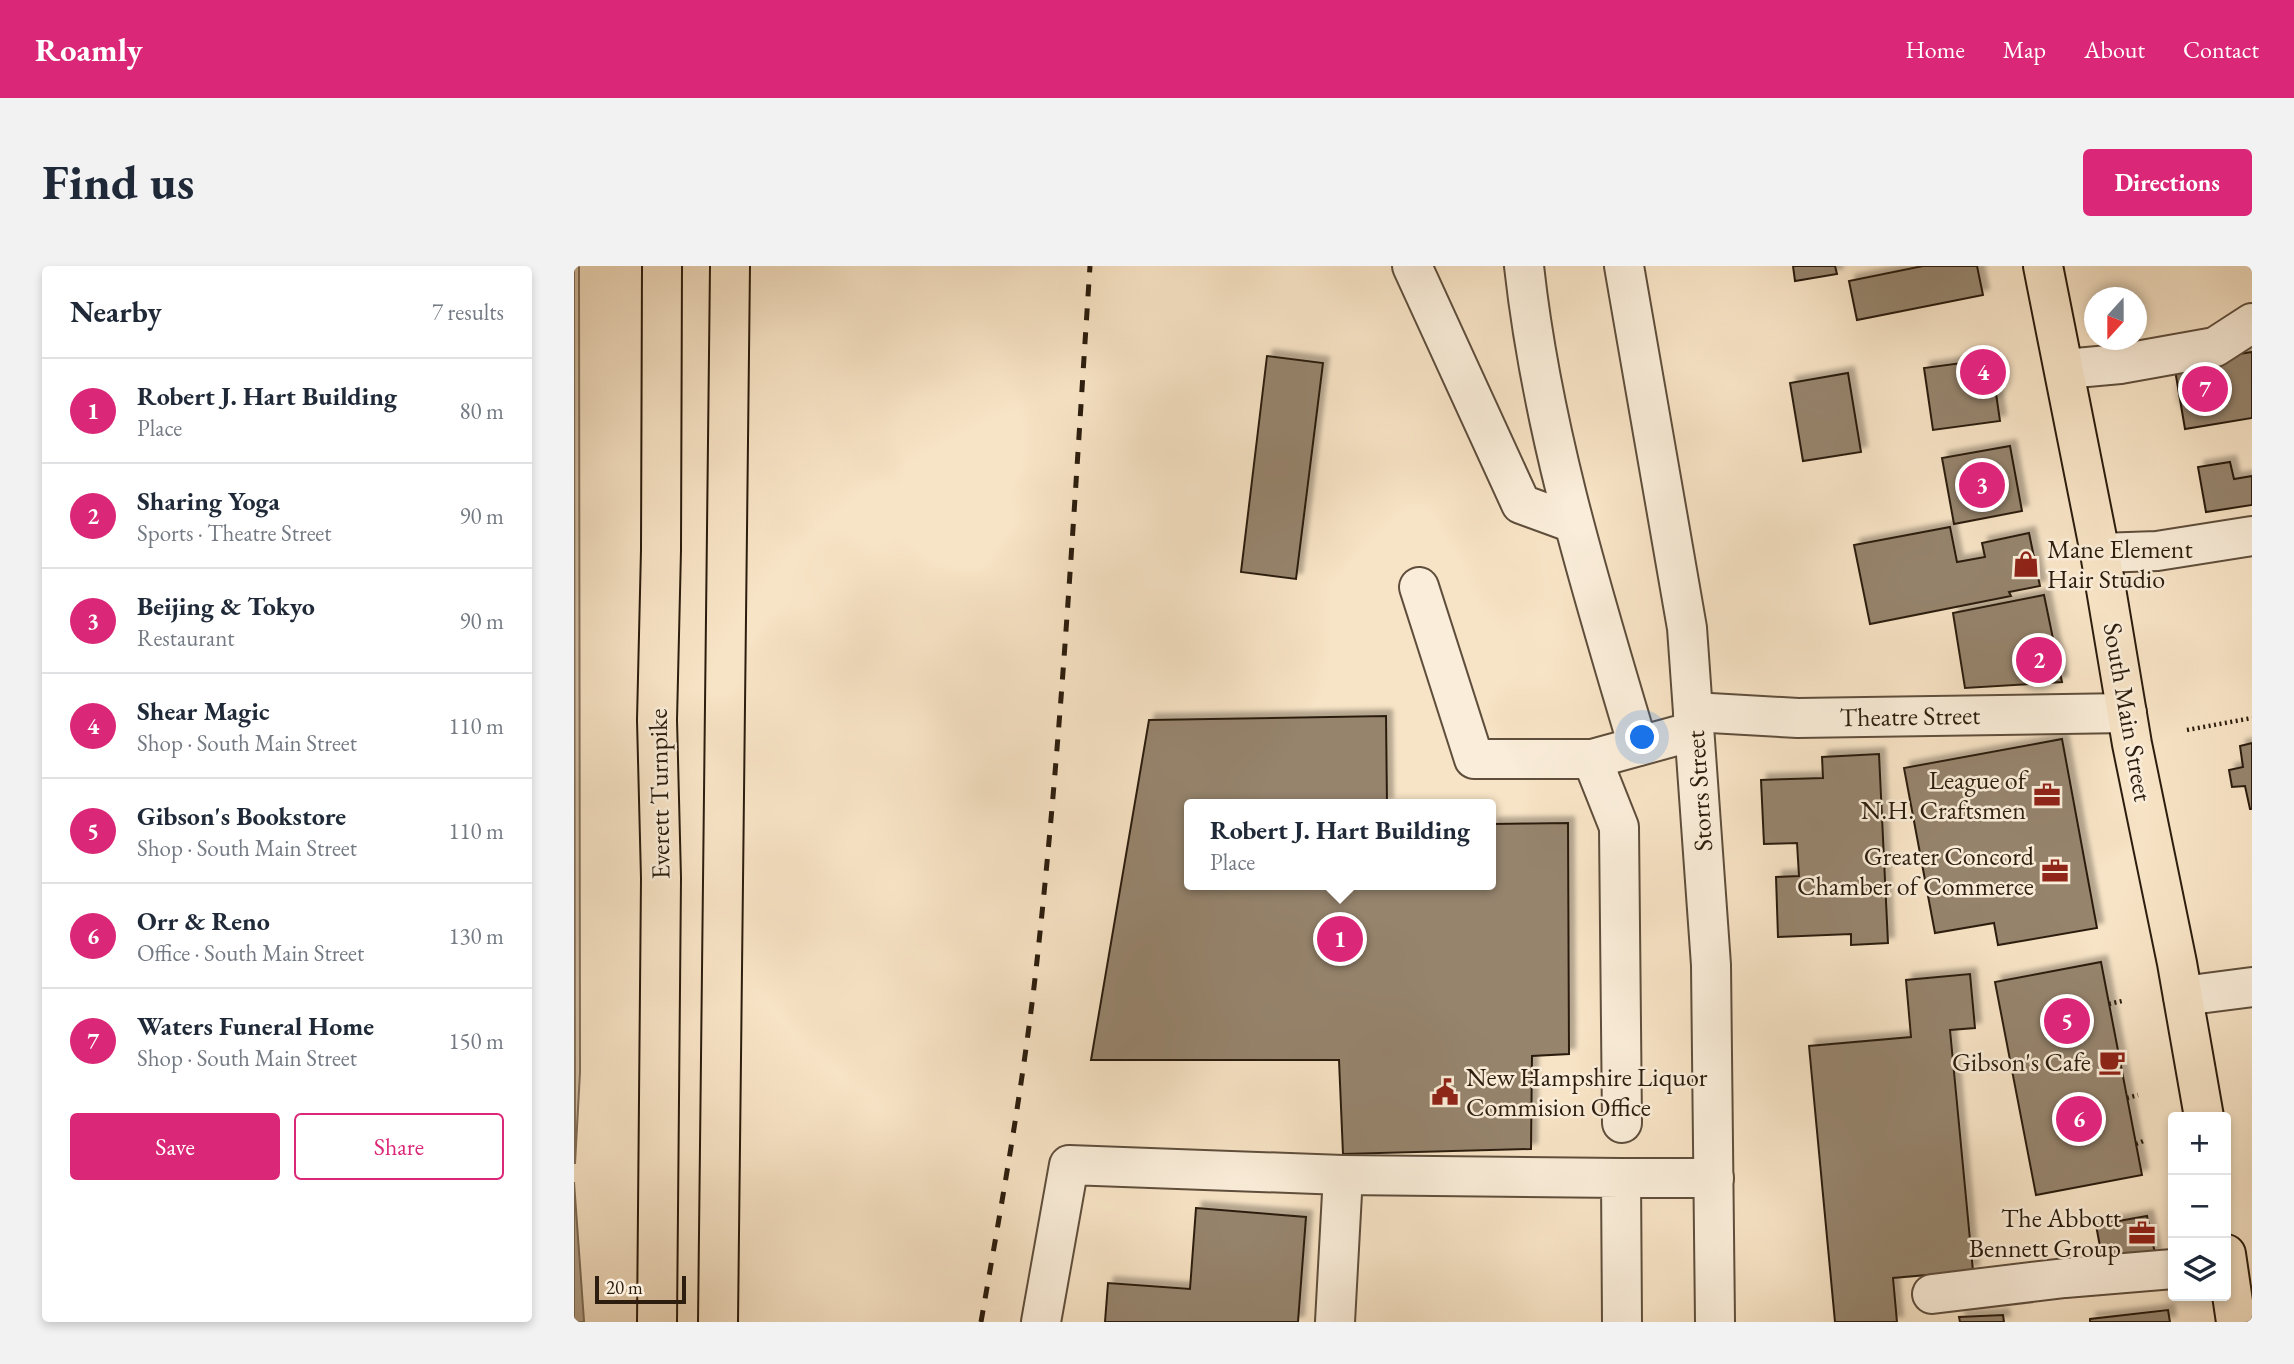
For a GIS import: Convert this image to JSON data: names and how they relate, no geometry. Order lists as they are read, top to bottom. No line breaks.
{"streets":{"main road":["South Main Street","Everett Turnpike"],"street":["Theatre Street","Storrs Street"]},"crossings":[["South Main Street","Theatre Street"],["Theatre Street","Storrs Street"]],"places":{"shop":["Mane Element Hair Studio"],"office":["League of N.H. Craftsmen","Greater Concord Chamber of Commerce","The Abbott Bennett Group"],"cafe":["Gibson's Cafe"],"public building":["New Hampshire Liquor Commision Office"]},"scale_bar":"20 m","north":"bottom","page":{"header":"Roamly","nav":["Home","Map","About","Contact"],"buttons":["Directions",["Save","Share"]],"title":"Find us","heading":["Nearby","7 results"],"pins":["4","7","3","2","1","5","6"],"list":[{"mark":"1","name":"Robert J. Hart Building","note":"Place","value":"80 m"},{"mark":"2","name":"Sharing Yoga","note":"Sports · Theatre Street","value":"90 m"},{"mark":"3","name":"Beijing & Tokyo","note":"Restaurant","value":"90 m"},{"mark":"4","name":"Shear Magic","note":"Shop · South Main Street","value":"110 m"},{"mark":"5","name":"Gibson's Bookstore","note":"Shop · South Main Street","value":"110 m"},{"mark":"6","name":"Orr & Reno","note":"Office · South Main Street","value":"130 m"},{"mark":"7","name":"Waters Funeral Home","note":"Shop · South Main Street","value":"150 m"}],"popup":["Robert J. Hart Building","Place"],"map_buttons":["+","−"],"scale":"20 m"}}
